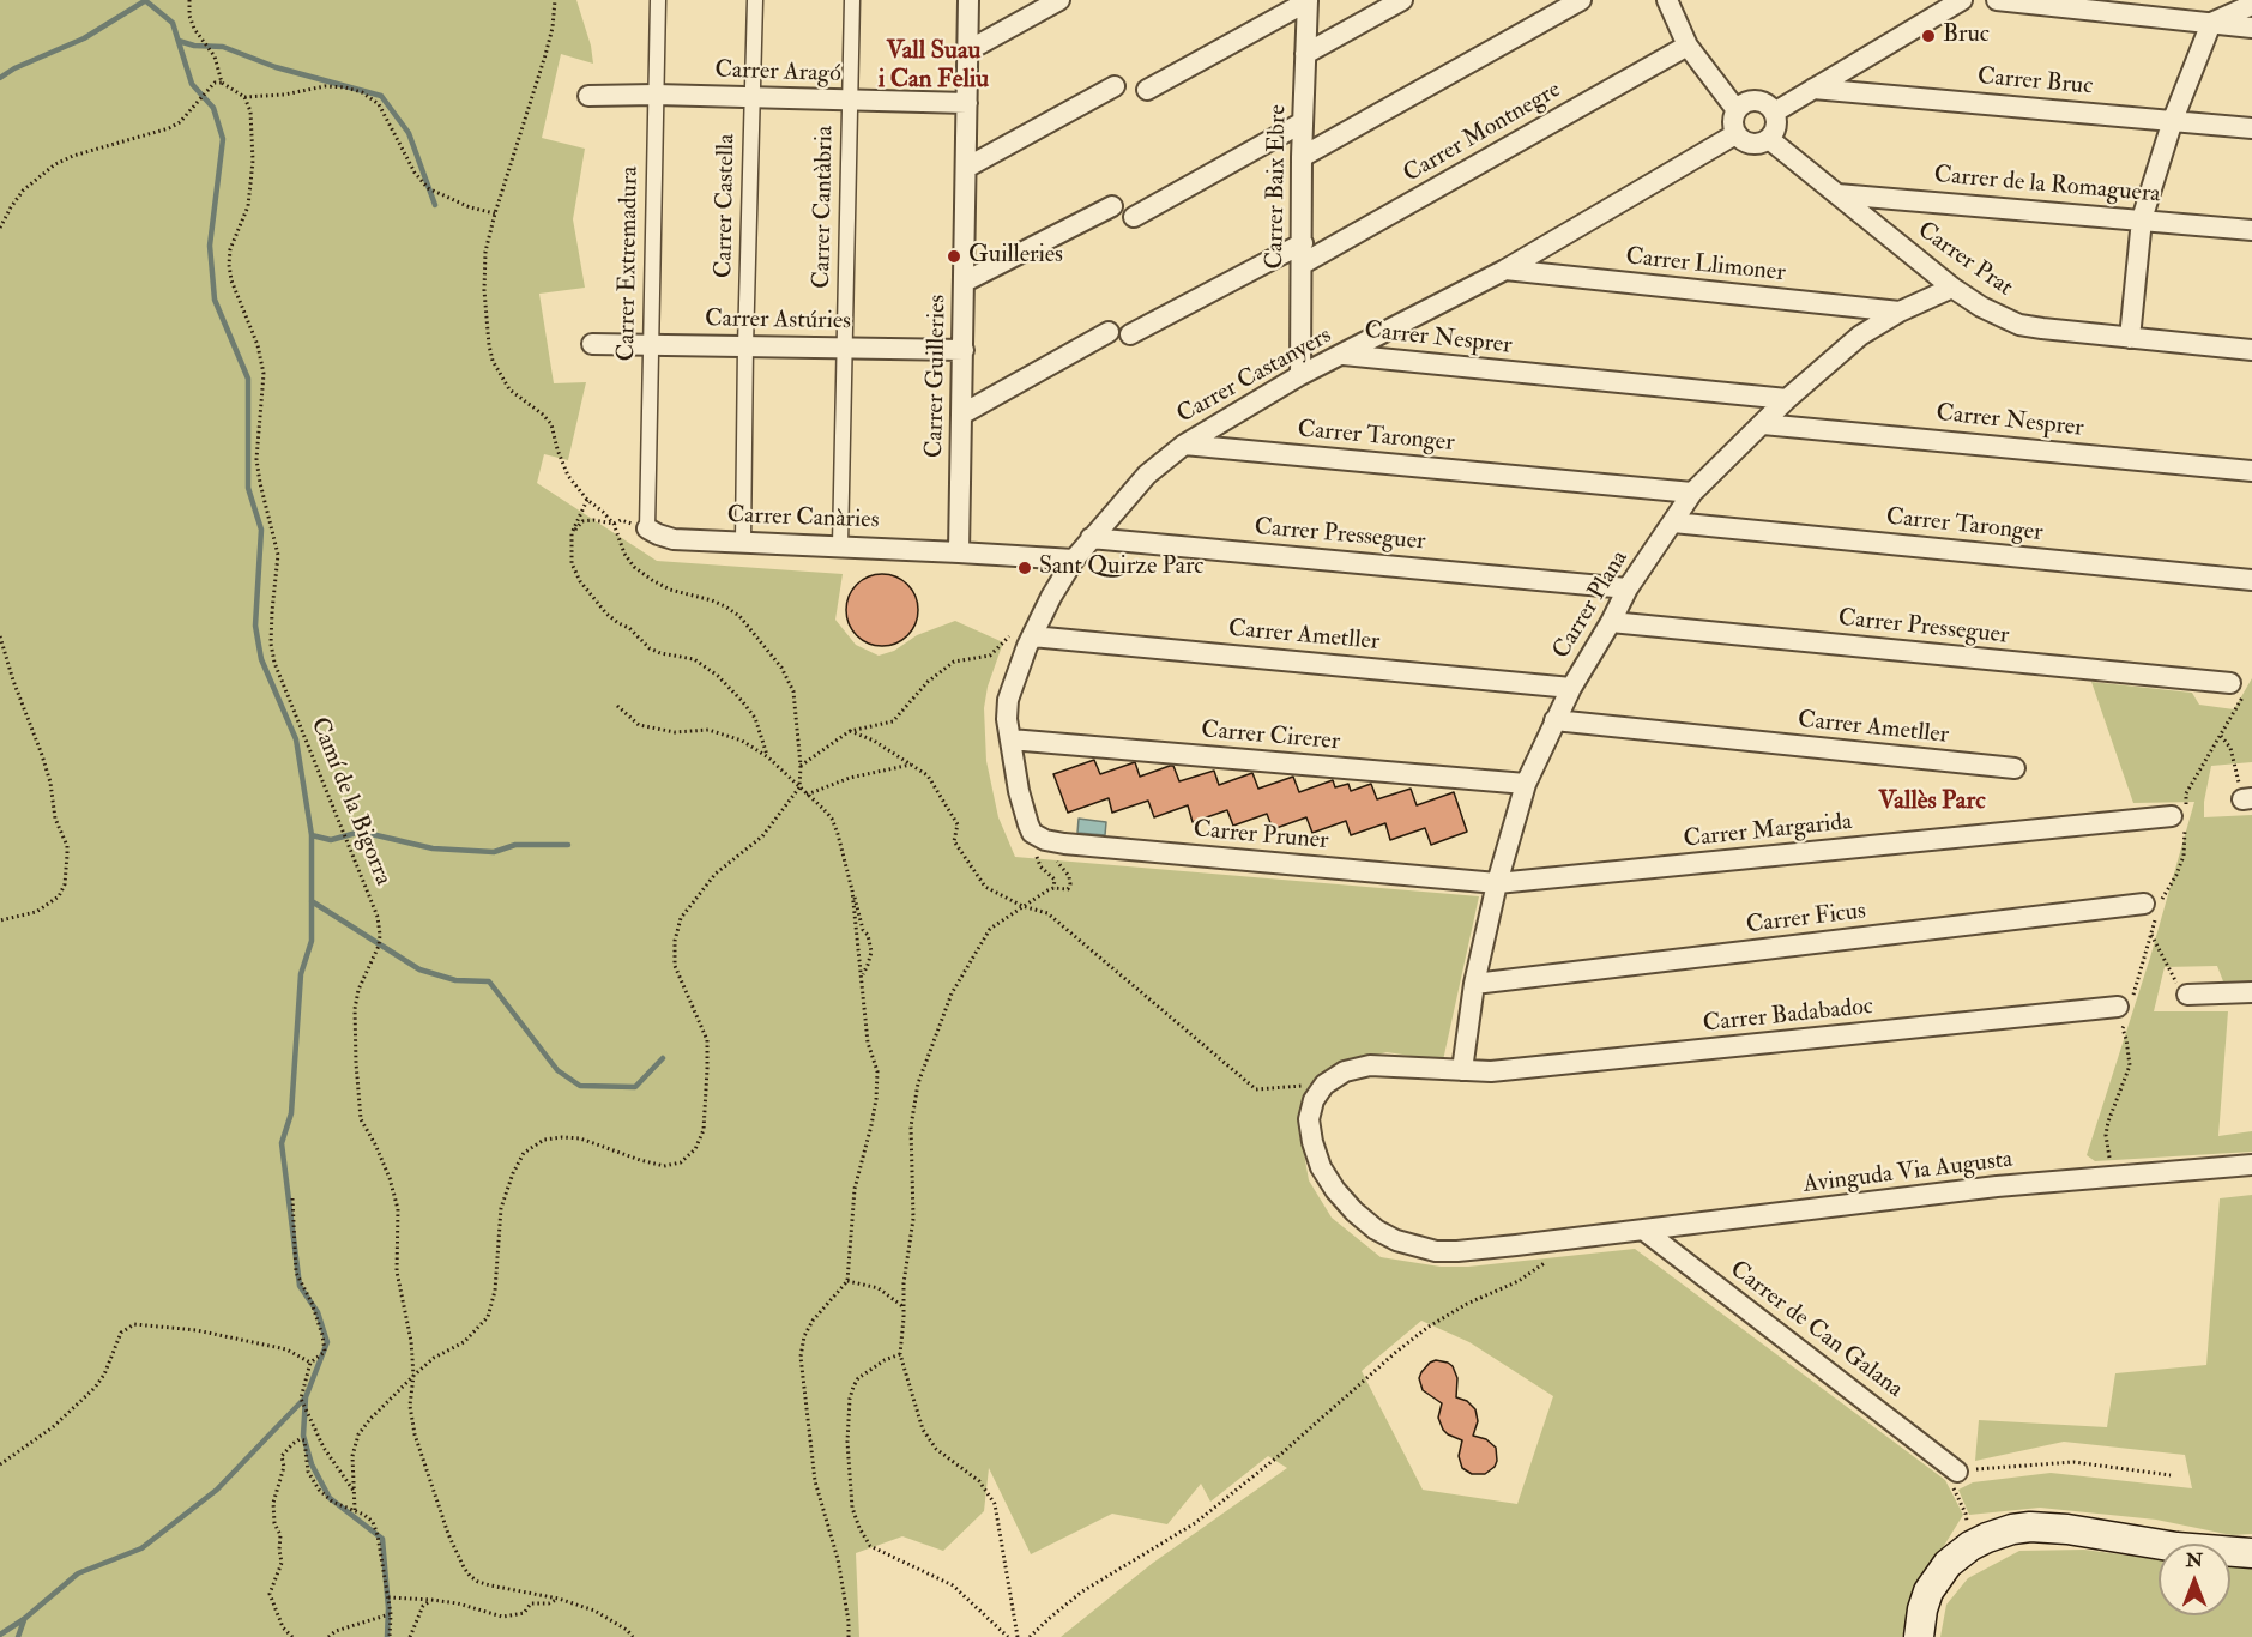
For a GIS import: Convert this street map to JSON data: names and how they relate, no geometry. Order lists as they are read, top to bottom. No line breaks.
{"streets":{"street":["Carrer Aragó","Carrer Bruc","Carrer Montnegre","Carrer de la Romaguera","Carrer Baix Ebre","Carrer Castella","Carrer Cantàbria","Carrer Prat","Carrer Extremadura","Carrer Llimoner","Carrer Astúries","Carrer Nesprer","Carrer Guilleries","Carrer Castanyers","Carrer Taronger","Carrer Canàries","Carrer Presseguer","Carrer Plana","Carrer Ametller","Carrer Cirerer","Carrer Margarida","Carrer Pruner","Carrer Ficus","Carrer Badabadoc","Avinguda Via Augusta","Carrer de Can Galana"],"path":["Camí de la Bigorra"]},"crossings":[["Carrer Aragó","Carrer Castella"],["Carrer Aragó","Carrer Cantàbria"],["Carrer Aragó","Carrer Extremadura"],["Carrer Aragó","Carrer Guilleries"],["Carrer Montnegre","Carrer Baix Ebre"],["Carrer de la Romaguera","Carrer Prat"],["Carrer Baix Ebre","Carrer Castanyers"],["Carrer Castella","Carrer Astúries"],["Carrer Castella","Carrer Canàries"],["Carrer Cantàbria","Carrer Astúries"],["Carrer Cantàbria","Carrer Canàries"],["Carrer Prat","Carrer Castanyers"],["Carrer Prat","Carrer Plana"],["Carrer Extremadura","Carrer Astúries"],["Carrer Extremadura","Carrer Canàries"],["Carrer Llimoner","Carrer Castanyers"],["Carrer Llimoner","Carrer Plana"],["Carrer Astúries","Carrer Guilleries"],["Carrer Nesprer","Carrer Castanyers"],["Carrer Nesprer","Carrer Plana"],["Carrer Guilleries","Carrer Canàries"],["Carrer Castanyers","Carrer Taronger"],["Carrer Castanyers","Carrer Presseguer"],["Carrer Castanyers","Carrer Ametller"],["Carrer Castanyers","Carrer Cirerer"],["Carrer Castanyers","Carrer Pruner"],["Carrer Taronger","Carrer Plana"],["Carrer Presseguer","Carrer Plana"],["Carrer Plana","Carrer Ametller"],["Carrer Plana","Carrer Cirerer"],["Carrer Plana","Carrer Margarida"],["Carrer Plana","Carrer Pruner"],["Carrer Plana","Carrer Ficus"],["Carrer Plana","Carrer Badabadoc"],["Carrer Margarida","Carrer Pruner"],["Carrer Badabadoc","Avinguda Via Augusta"],["Avinguda Via Augusta","Carrer de Can Galana"]],"districts":["Vall Suau i Can Feliu","Vallès Parc"],"places":["Bruc","Guilleries","Sant Quirze Parc"],"north":"top"}
